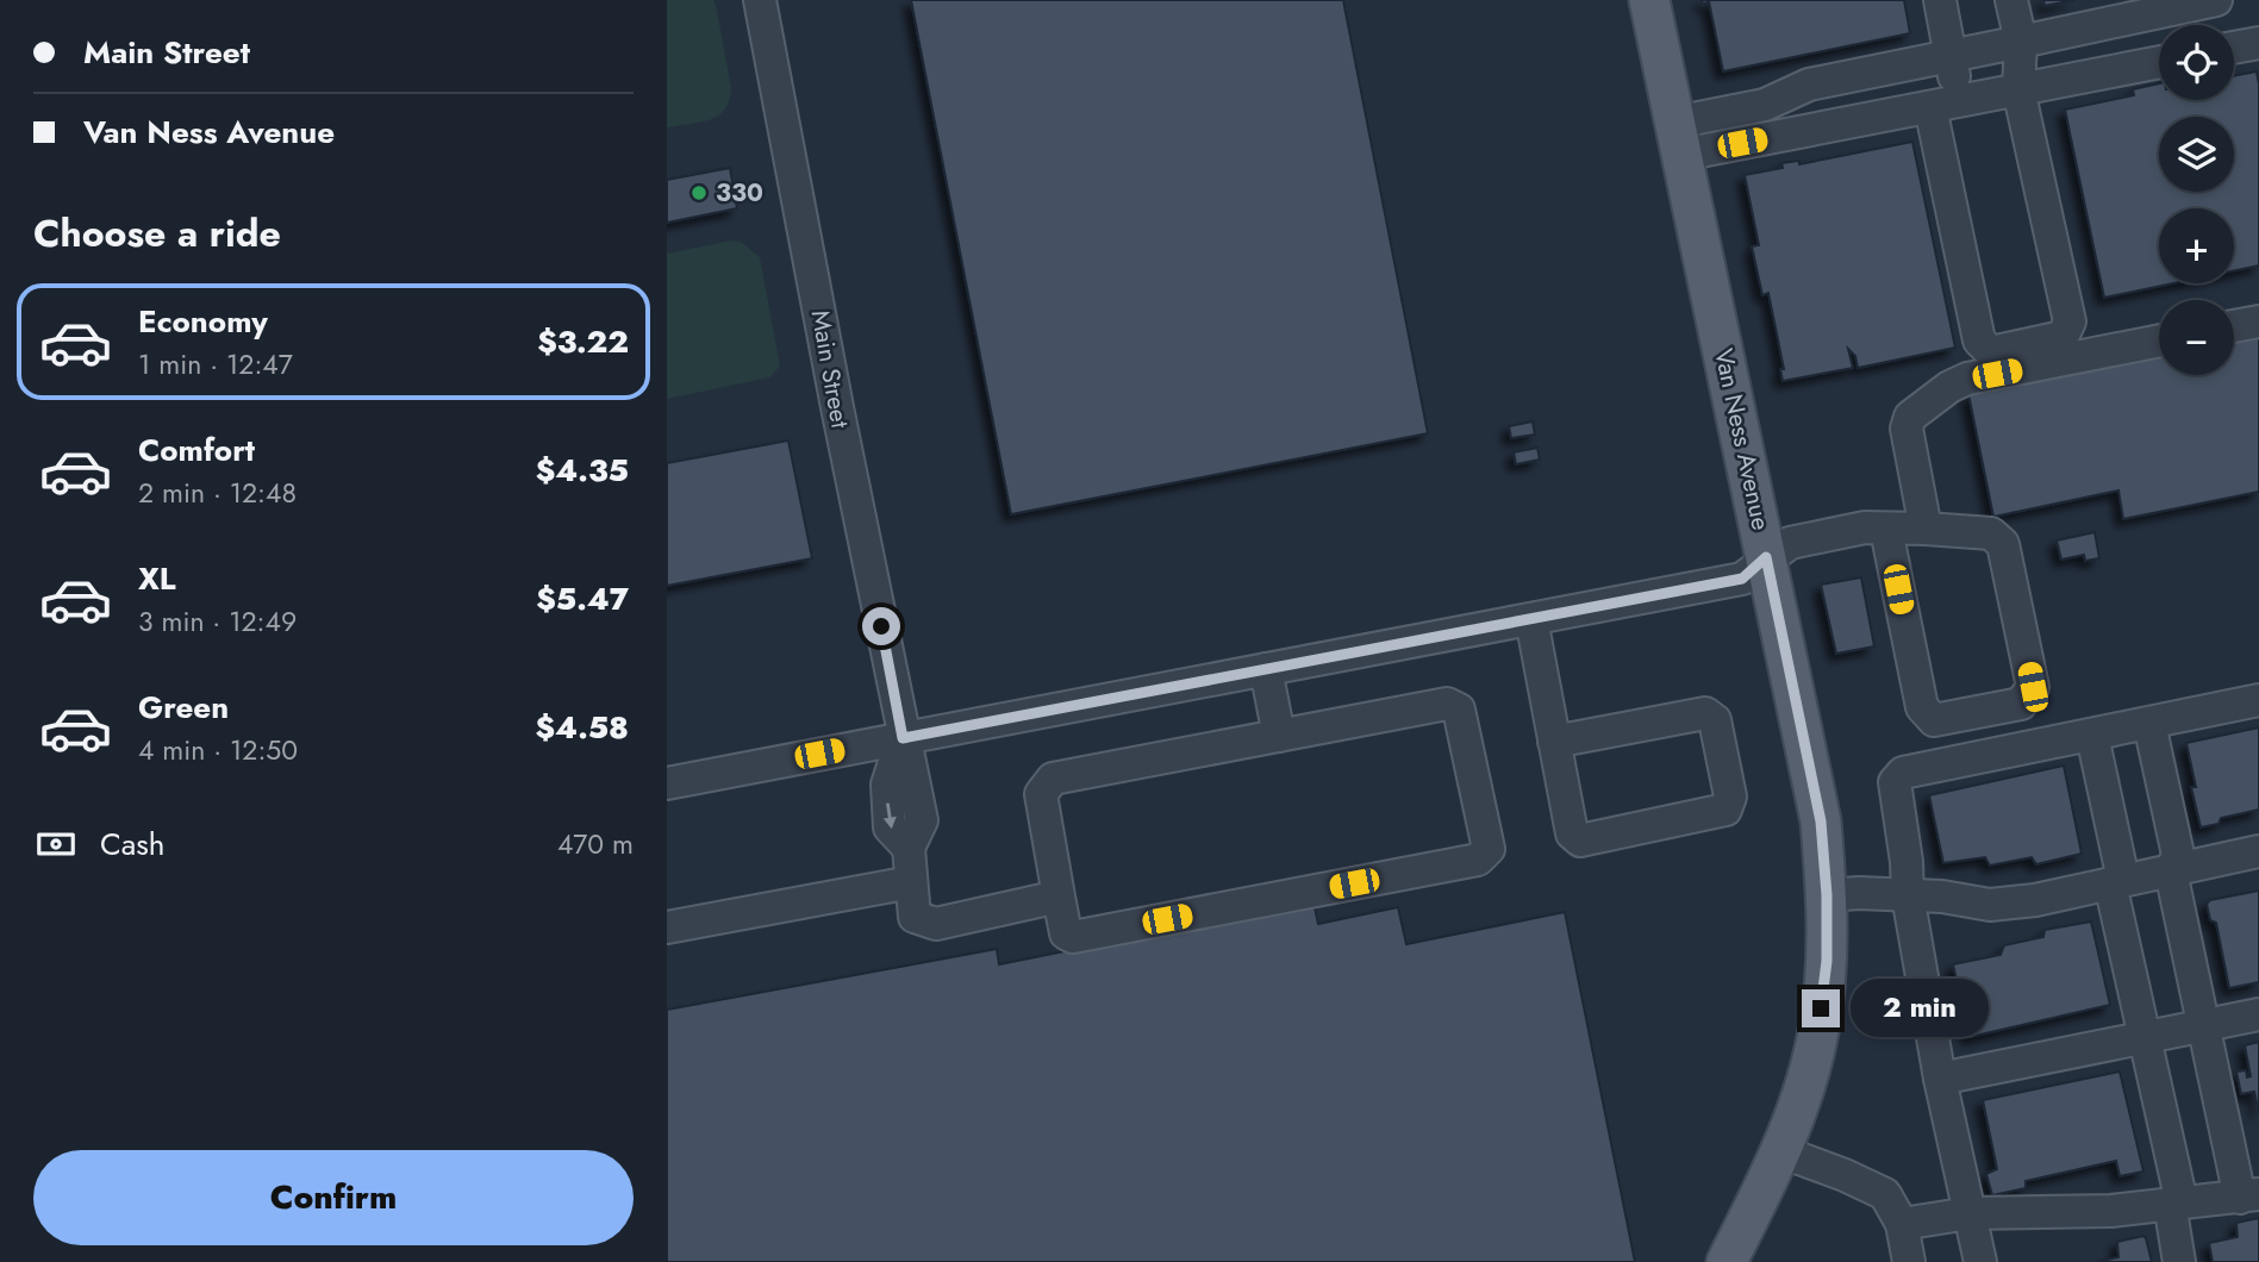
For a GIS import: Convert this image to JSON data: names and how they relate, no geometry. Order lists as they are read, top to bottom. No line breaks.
{"streets":{"main road":["Van Ness Avenue"],"street":["Main Street"]},"places":["330"],"page":{"banner":["Main Street","Van Ness Avenue"],"map_buttons":["+","−"],"heading":"Choose a ride","list":[{"name":"Economy","note":"1 min · 12:47","value":"$3.22"},{"name":"Comfort","note":"2 min · 12:48","value":"$4.35"},{"name":"XL","note":"3 min · 12:49","value":"$5.47"},{"name":"Green","note":"4 min · 12:50","value":"$4.58"}],"pay":["Cash","470 m"],"bubble":"2 min","buttons":"Confirm"}}
